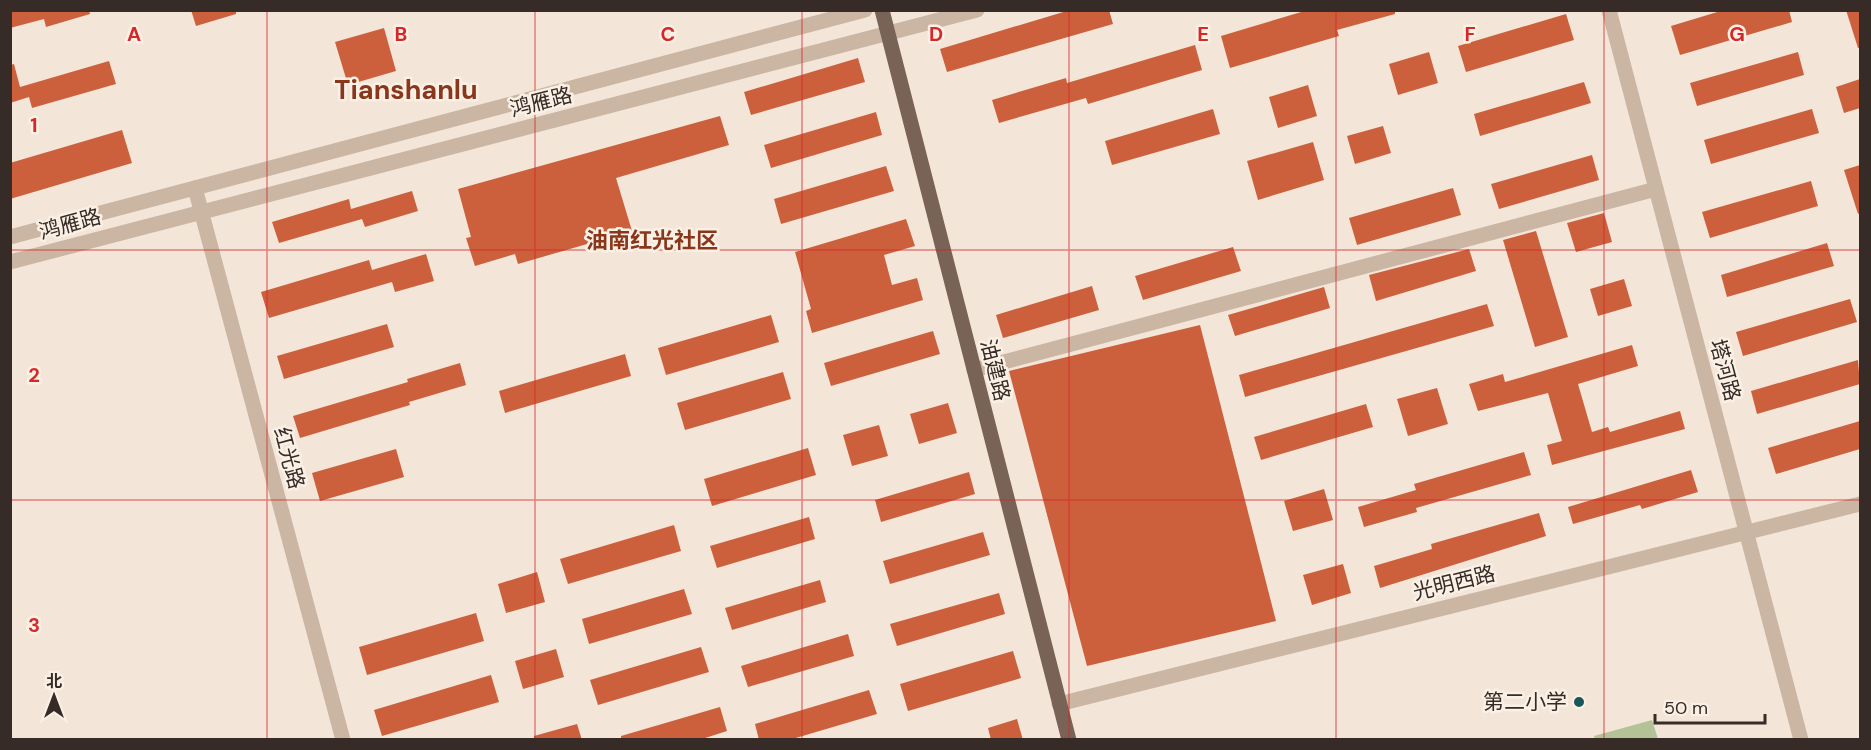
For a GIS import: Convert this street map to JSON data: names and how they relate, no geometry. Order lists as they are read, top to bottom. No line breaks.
{"streets":{"main road":["油建路"],"street":["鸿雁路","塔河路","红光路","光明西路"]},"crossings":[["鸿雁路","油建路"],["鸿雁路","红光路"],["油建路","光明西路"],["塔河路","光明西路"]],"districts":["Tianshanlu","油南红光社区"],"places":["第二小学"],"scale_bar":"50 m","north":"top","grid":{"columns":["A","B","C","D","E","F","G"],"rows":["1","2","3"]}}
